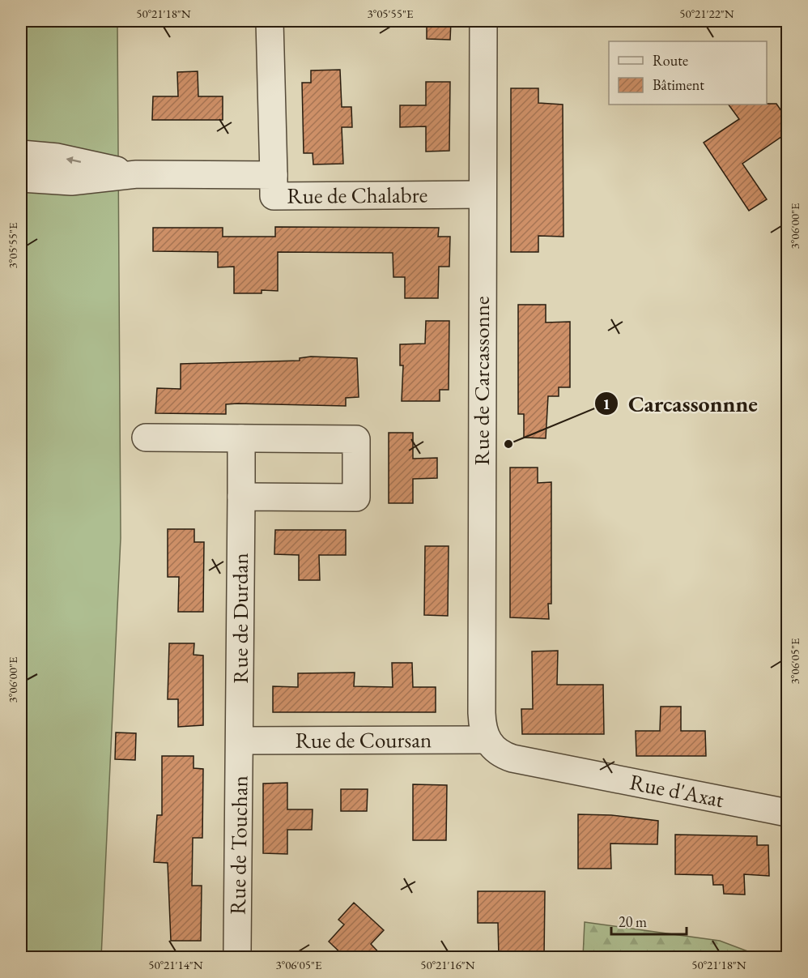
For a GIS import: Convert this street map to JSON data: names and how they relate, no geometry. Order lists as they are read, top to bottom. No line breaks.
{"streets":{"street":["Rue de Chalabre","Rue de Carcassonne","Rue de Durdan","Rue de Coursan","Rue d'Axat","Rue de Touchan"]},"crossings":[["Rue de Chalabre","Rue de Carcassonne"],["Rue de Carcassonne","Rue de Coursan"],["Rue de Carcassonne","Rue d'Axat"],["Rue de Durdan","Rue de Coursan"],["Rue de Durdan","Rue de Touchan"],["Rue de Coursan","Rue d'Axat"],["Rue de Coursan","Rue de Touchan"]],"places":["Carcassonnne"],"legend":["Route","Bâtiment"],"scale_bar":"20 m","coordinates":["50°21'18\"N","3°05'55\"E","50°21'22\"N","3°06'00\"E","3°06'05\"E","50°21'14\"N","50°21'16\"N"]}
